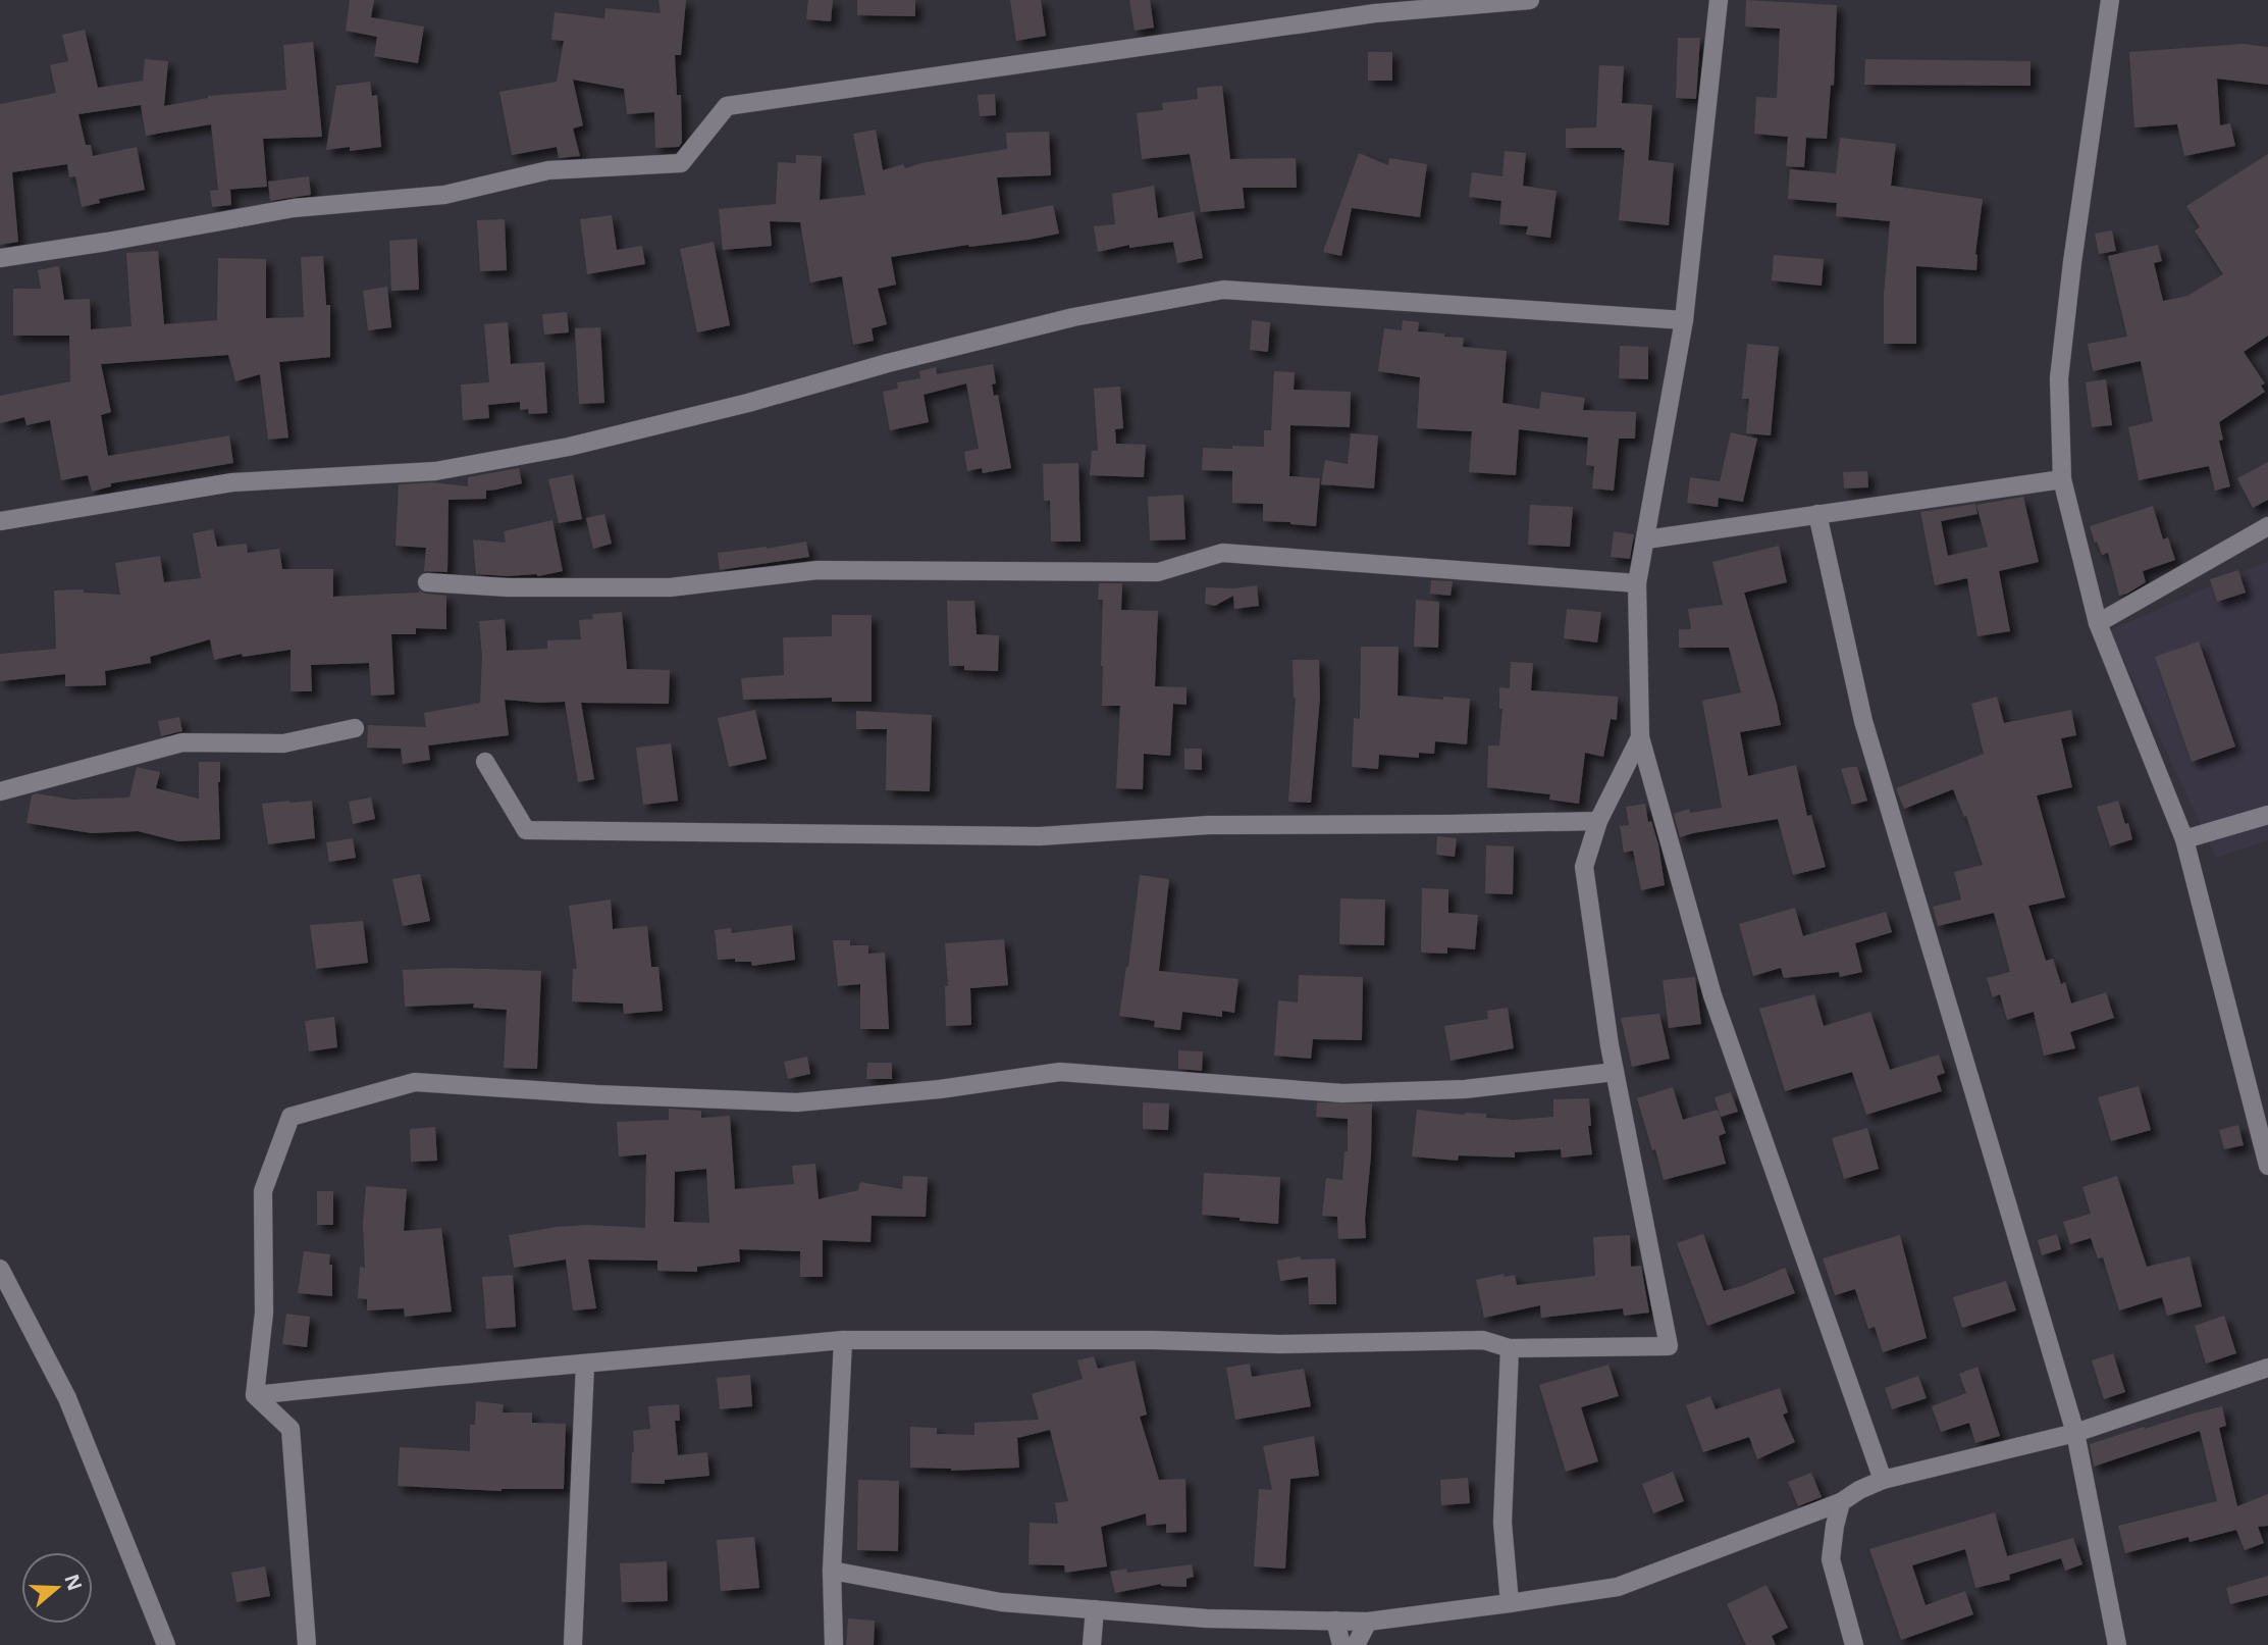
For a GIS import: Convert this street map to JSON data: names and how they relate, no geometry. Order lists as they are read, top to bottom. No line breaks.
{"north":"right"}
